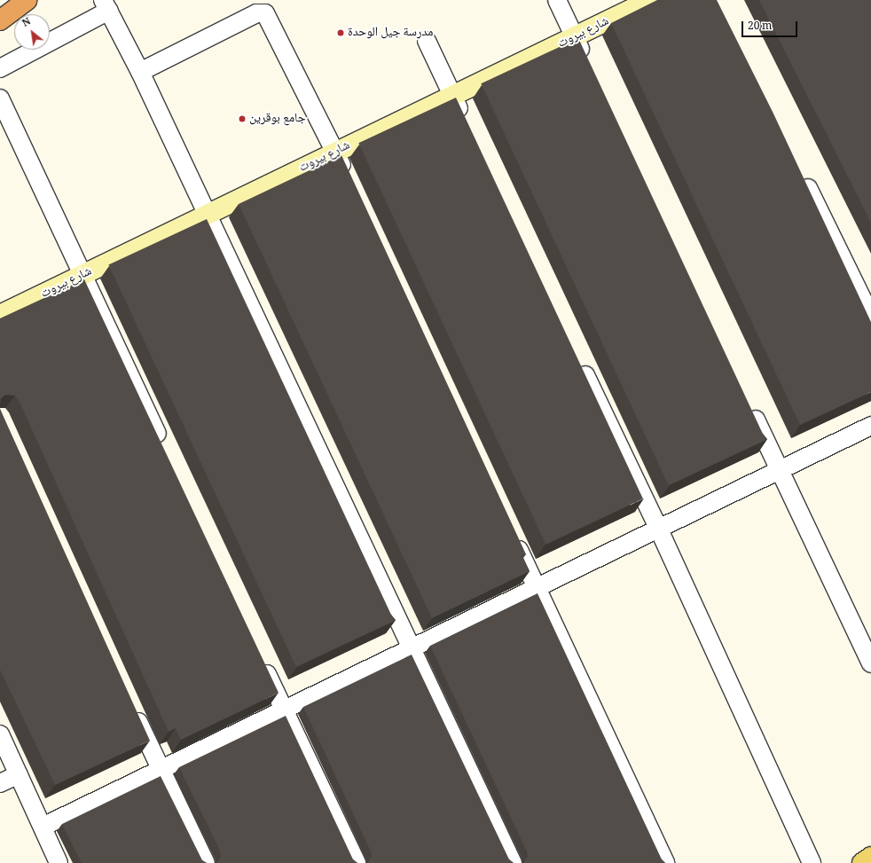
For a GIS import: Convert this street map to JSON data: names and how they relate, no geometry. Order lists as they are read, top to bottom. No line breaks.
{"streets":{"street":["شارع بيروت"]},"places":["مدرسة جيل الوحدة","جامع بوقرين"],"scale_bar":"20 m","north":"top left"}
